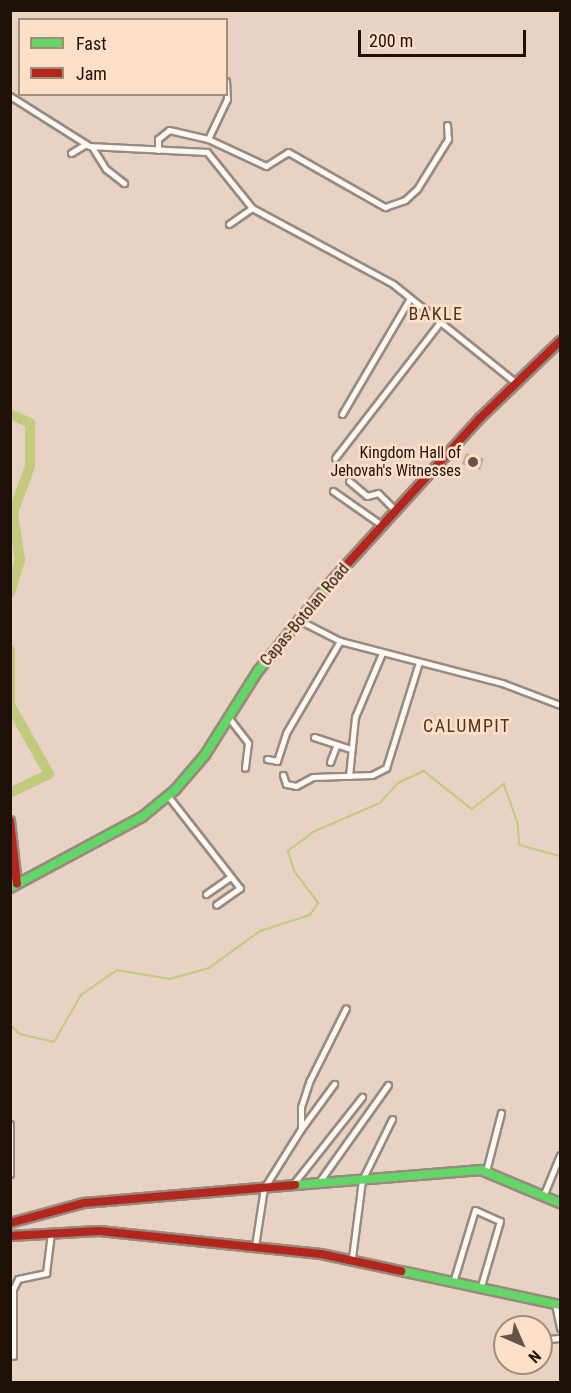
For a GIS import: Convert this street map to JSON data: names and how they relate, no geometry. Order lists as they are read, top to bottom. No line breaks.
{"streets":{"main road":["Capas-Botolan Road"]},"districts":["BAKLE","CALUMPIT"],"places":["Kingdom Hall of Jehovah's Witnesses"],"legend":["Fast","Jam"],"scale_bar":"200 m","north":"bottom right"}
